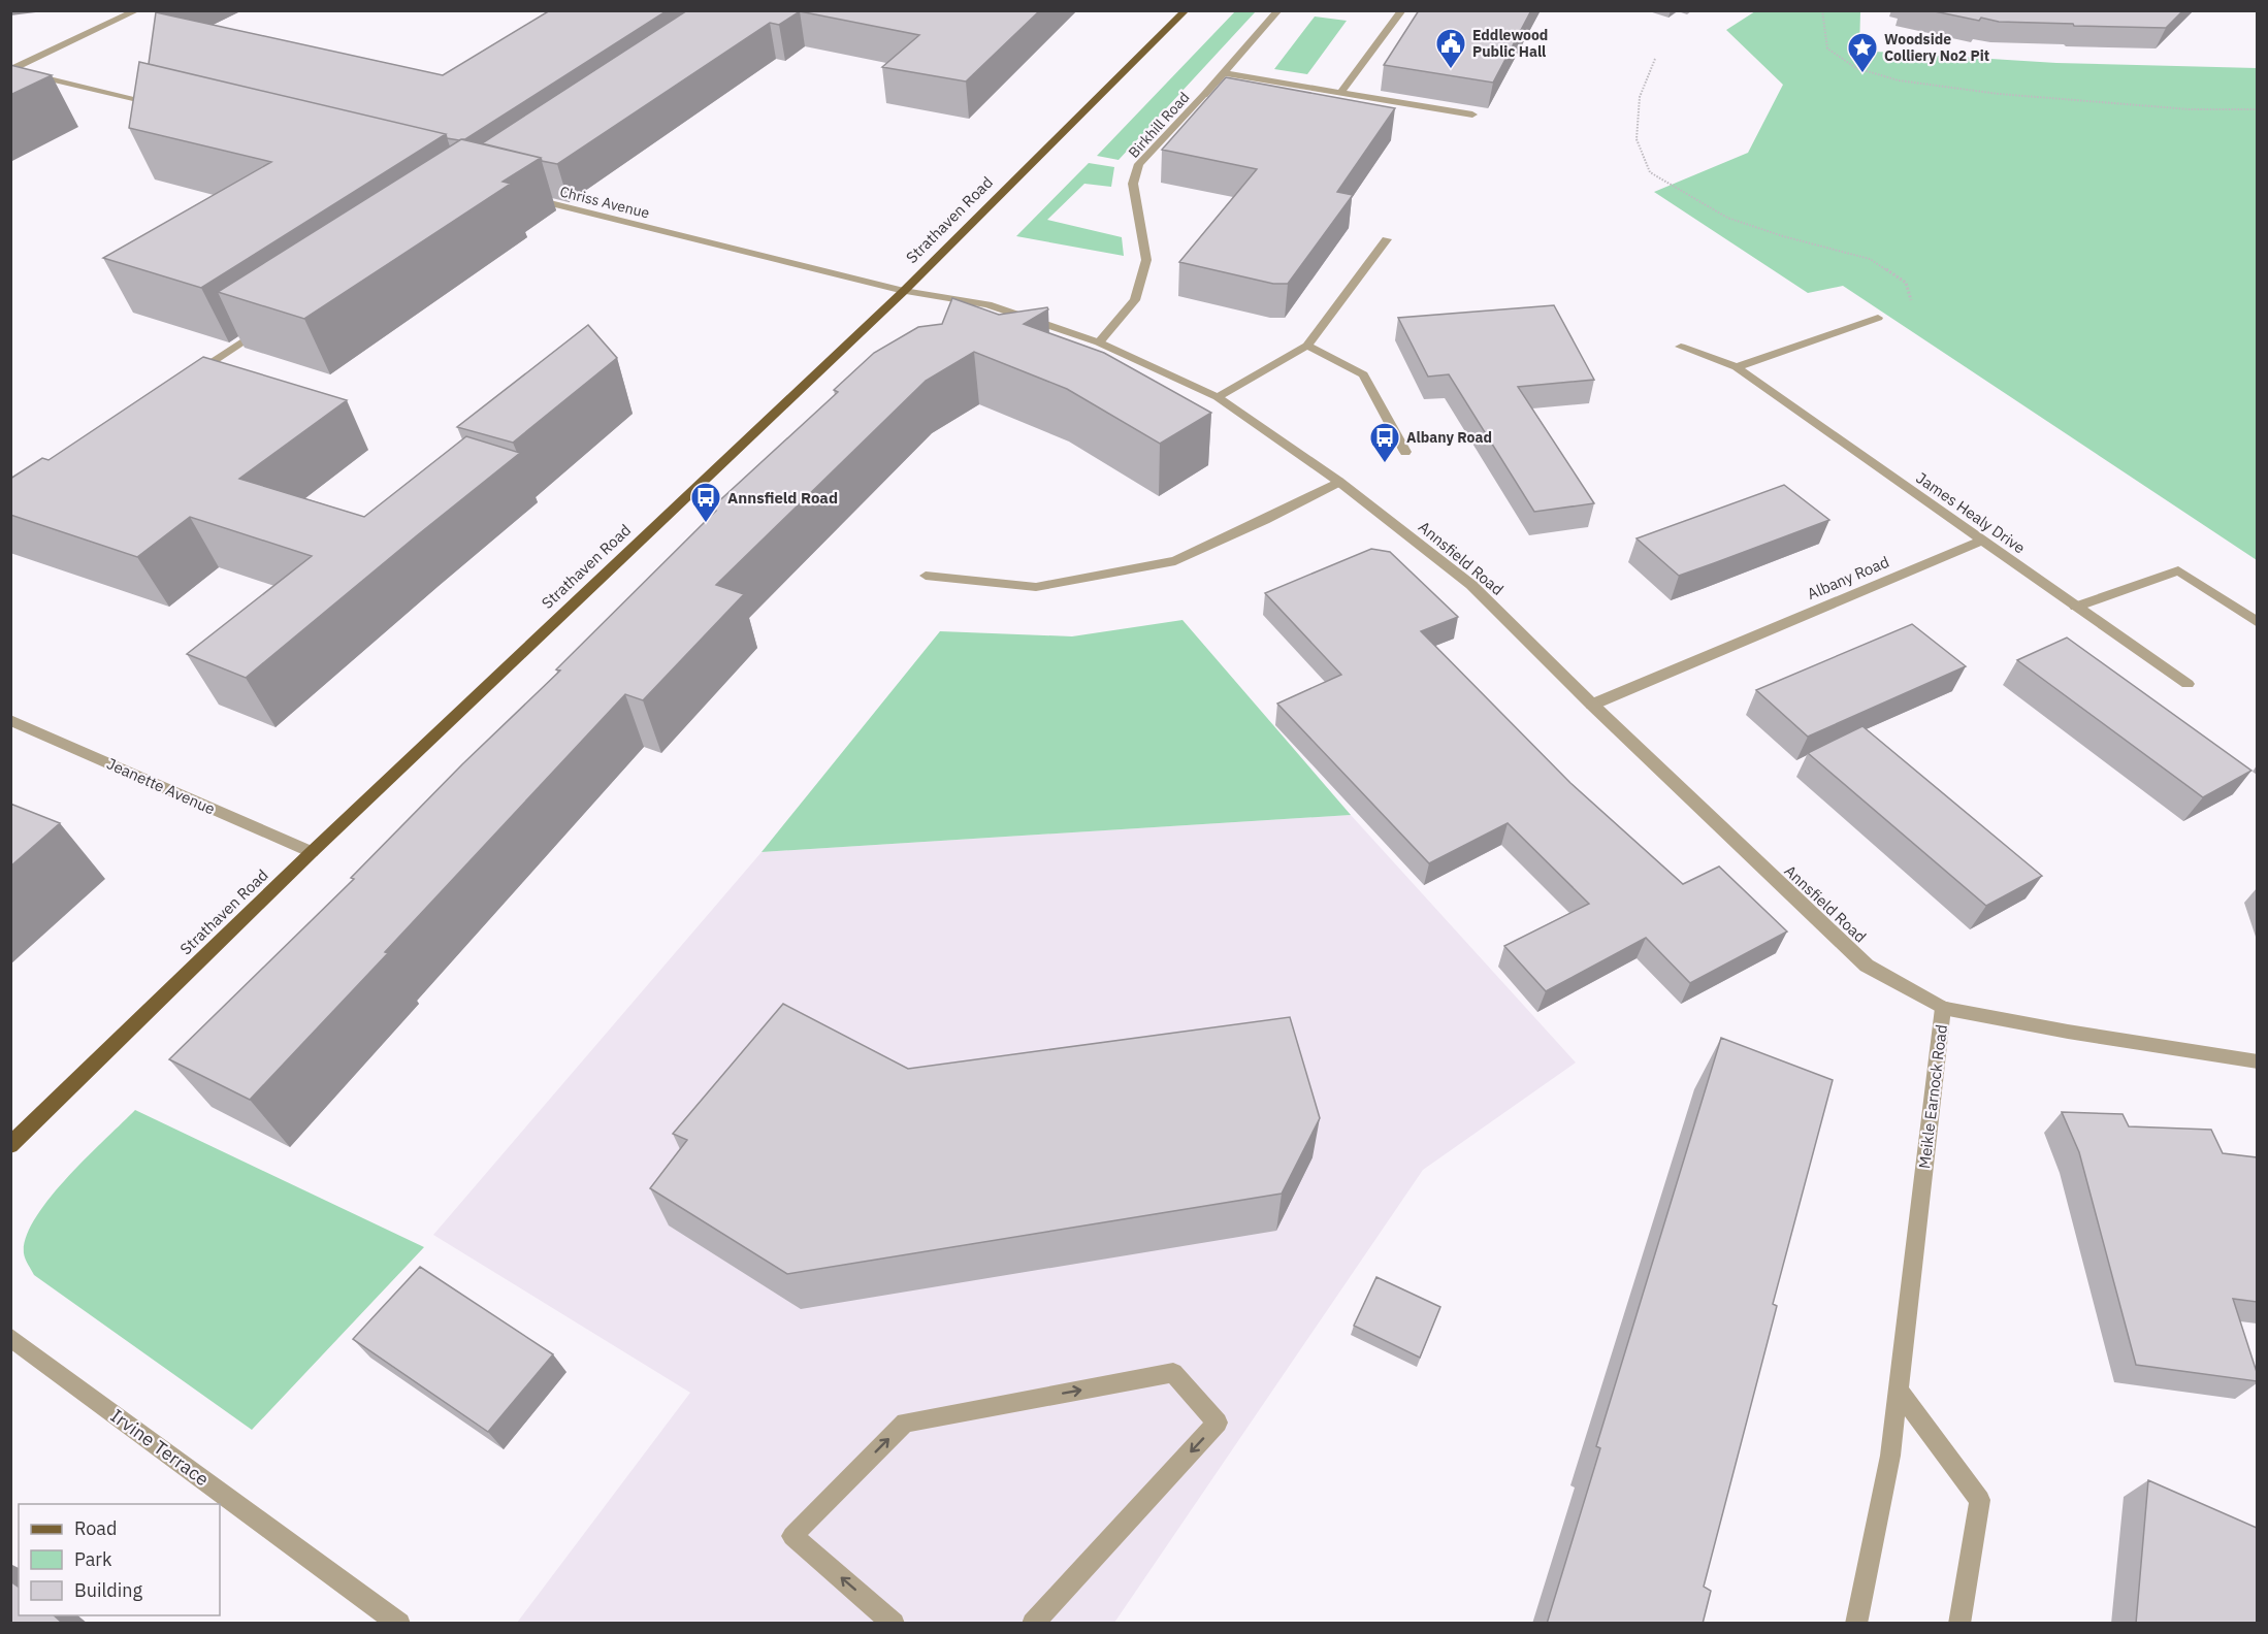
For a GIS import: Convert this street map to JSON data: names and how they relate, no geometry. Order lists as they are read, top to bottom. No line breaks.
{"streets":{"main road":["Strathaven Road"],"street":["Birkhill Road","Chriss Avenue","James Healy Drive","Annsfield Road","Albany Road","Jeanette Avenue","Meikle Earnock Road","Irvine Terrace"]},"crossings":[["Birkhill Road","Annsfield Road"],["Chriss Avenue","Strathaven Road"],["Chriss Avenue","Annsfield Road"],["Strathaven Road","Annsfield Road"],["Strathaven Road","Jeanette Avenue"],["James Healy Drive","Albany Road"],["Annsfield Road","Albany Road"],["Annsfield Road","Meikle Earnock Road"]],"places":{"public building":["Eddlewood Public Hall"],"place":["Woodside Colliery No2 Pit"],"bus stop":["Albany Road","Annsfield Road"]},"legend":["Road","Park","Building"]}
